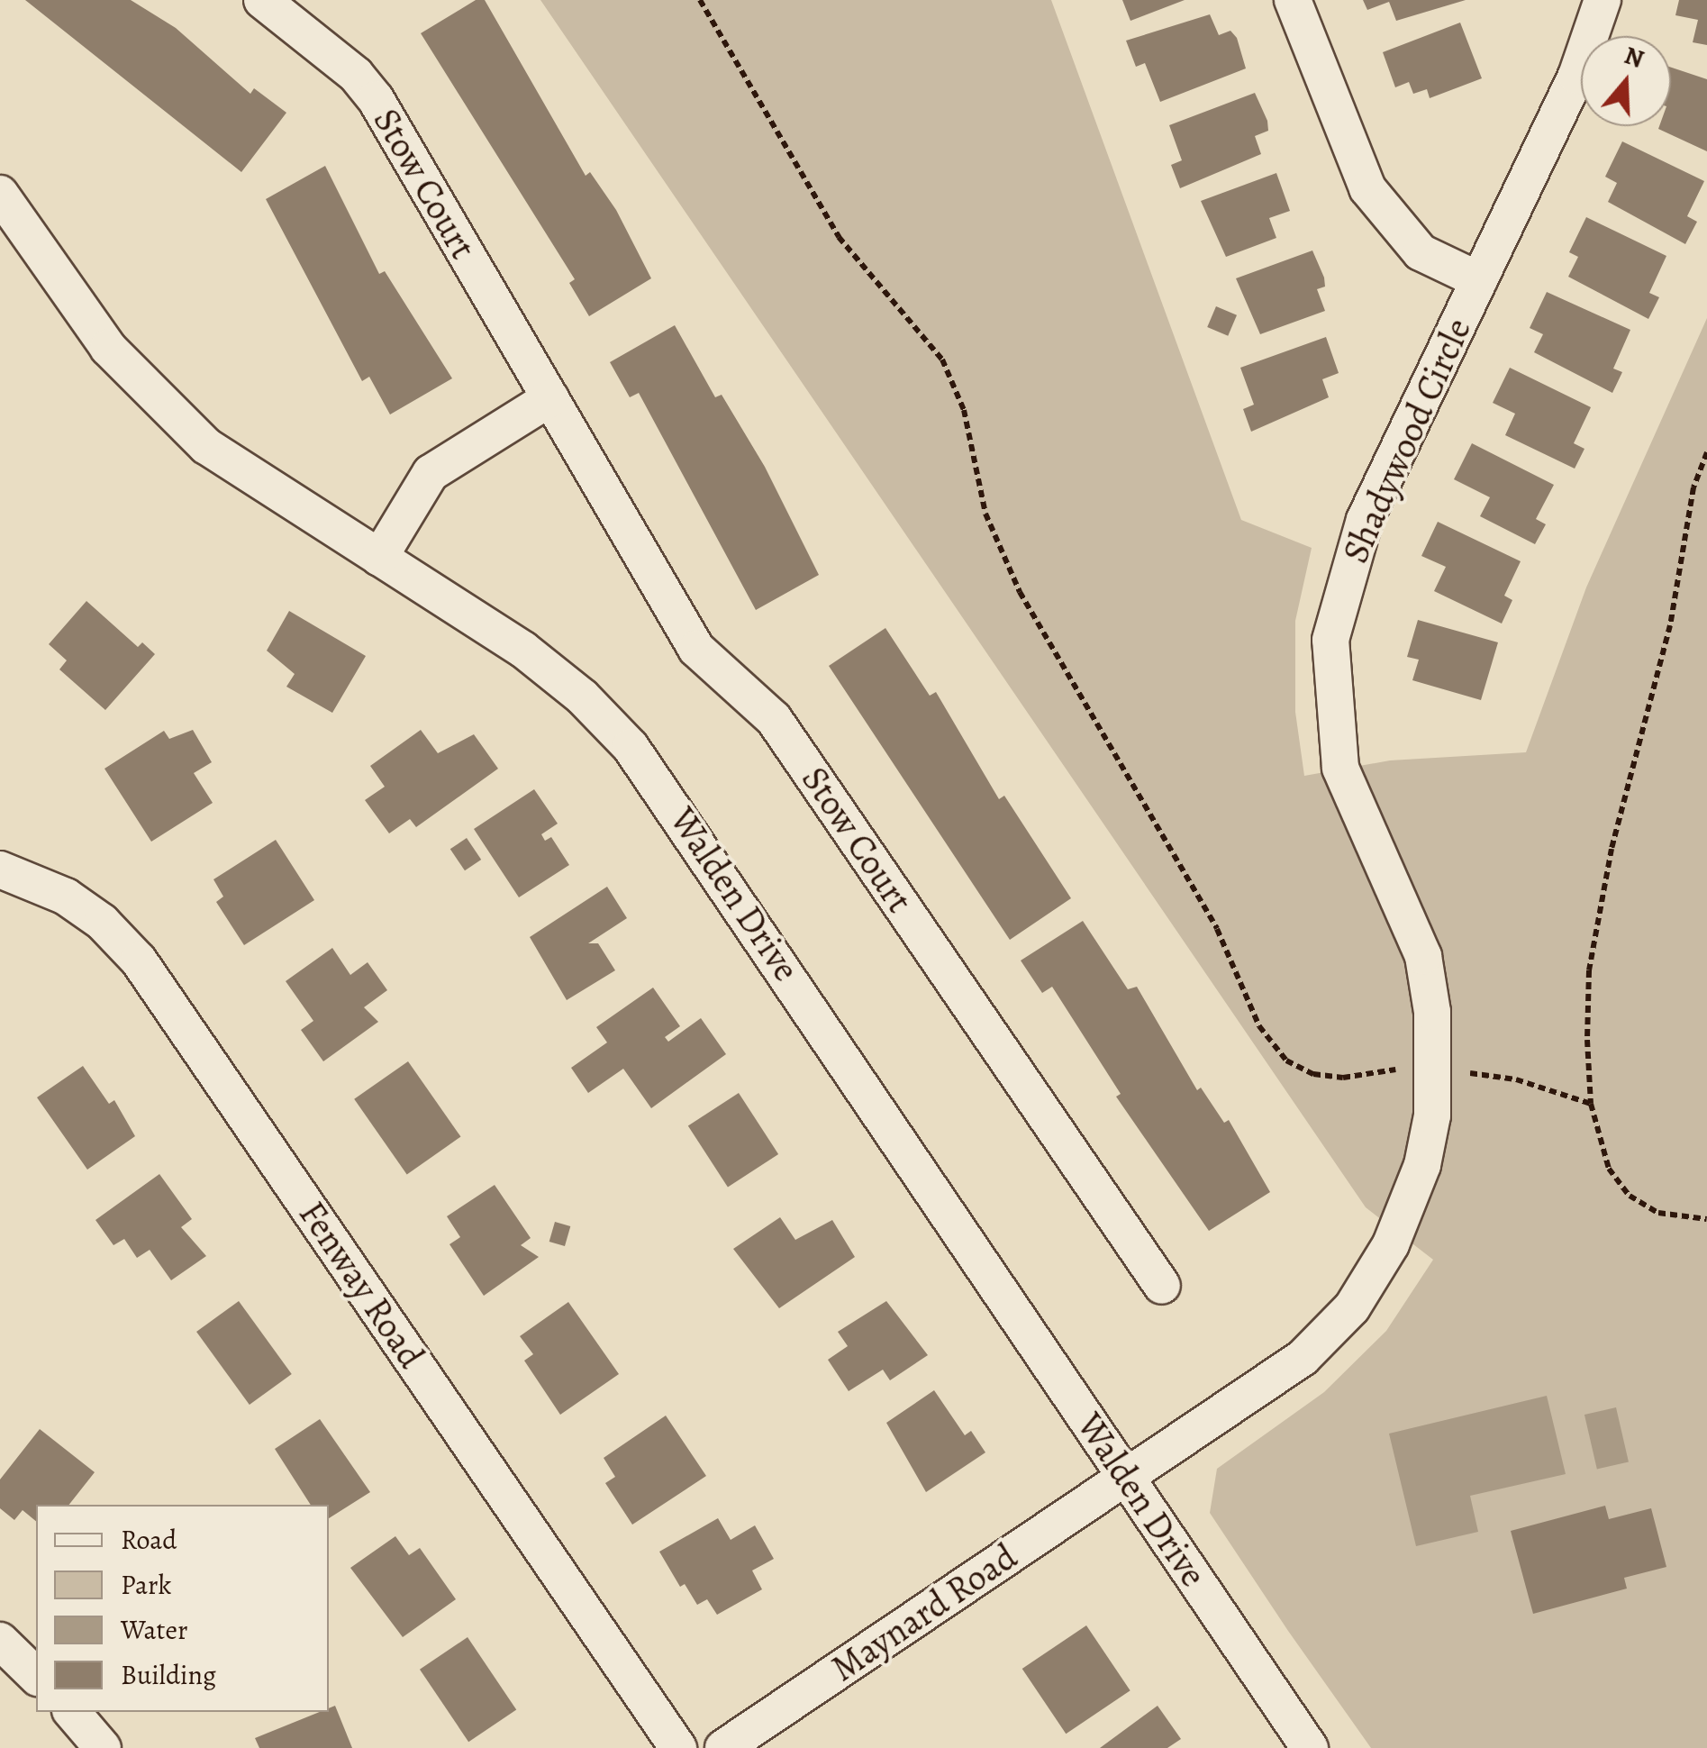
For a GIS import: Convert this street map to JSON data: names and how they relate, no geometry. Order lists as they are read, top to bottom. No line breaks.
{"streets":{"street":["Stow Court","Shadywood Circle","Walden Drive","Fenway Road","Maynard Road"]},"crossings":[["Shadywood Circle","Walden Drive"],["Shadywood Circle","Maynard Road"],["Walden Drive","Maynard Road"]],"legend":["Road","Park","Water","Building"],"north":"top"}
